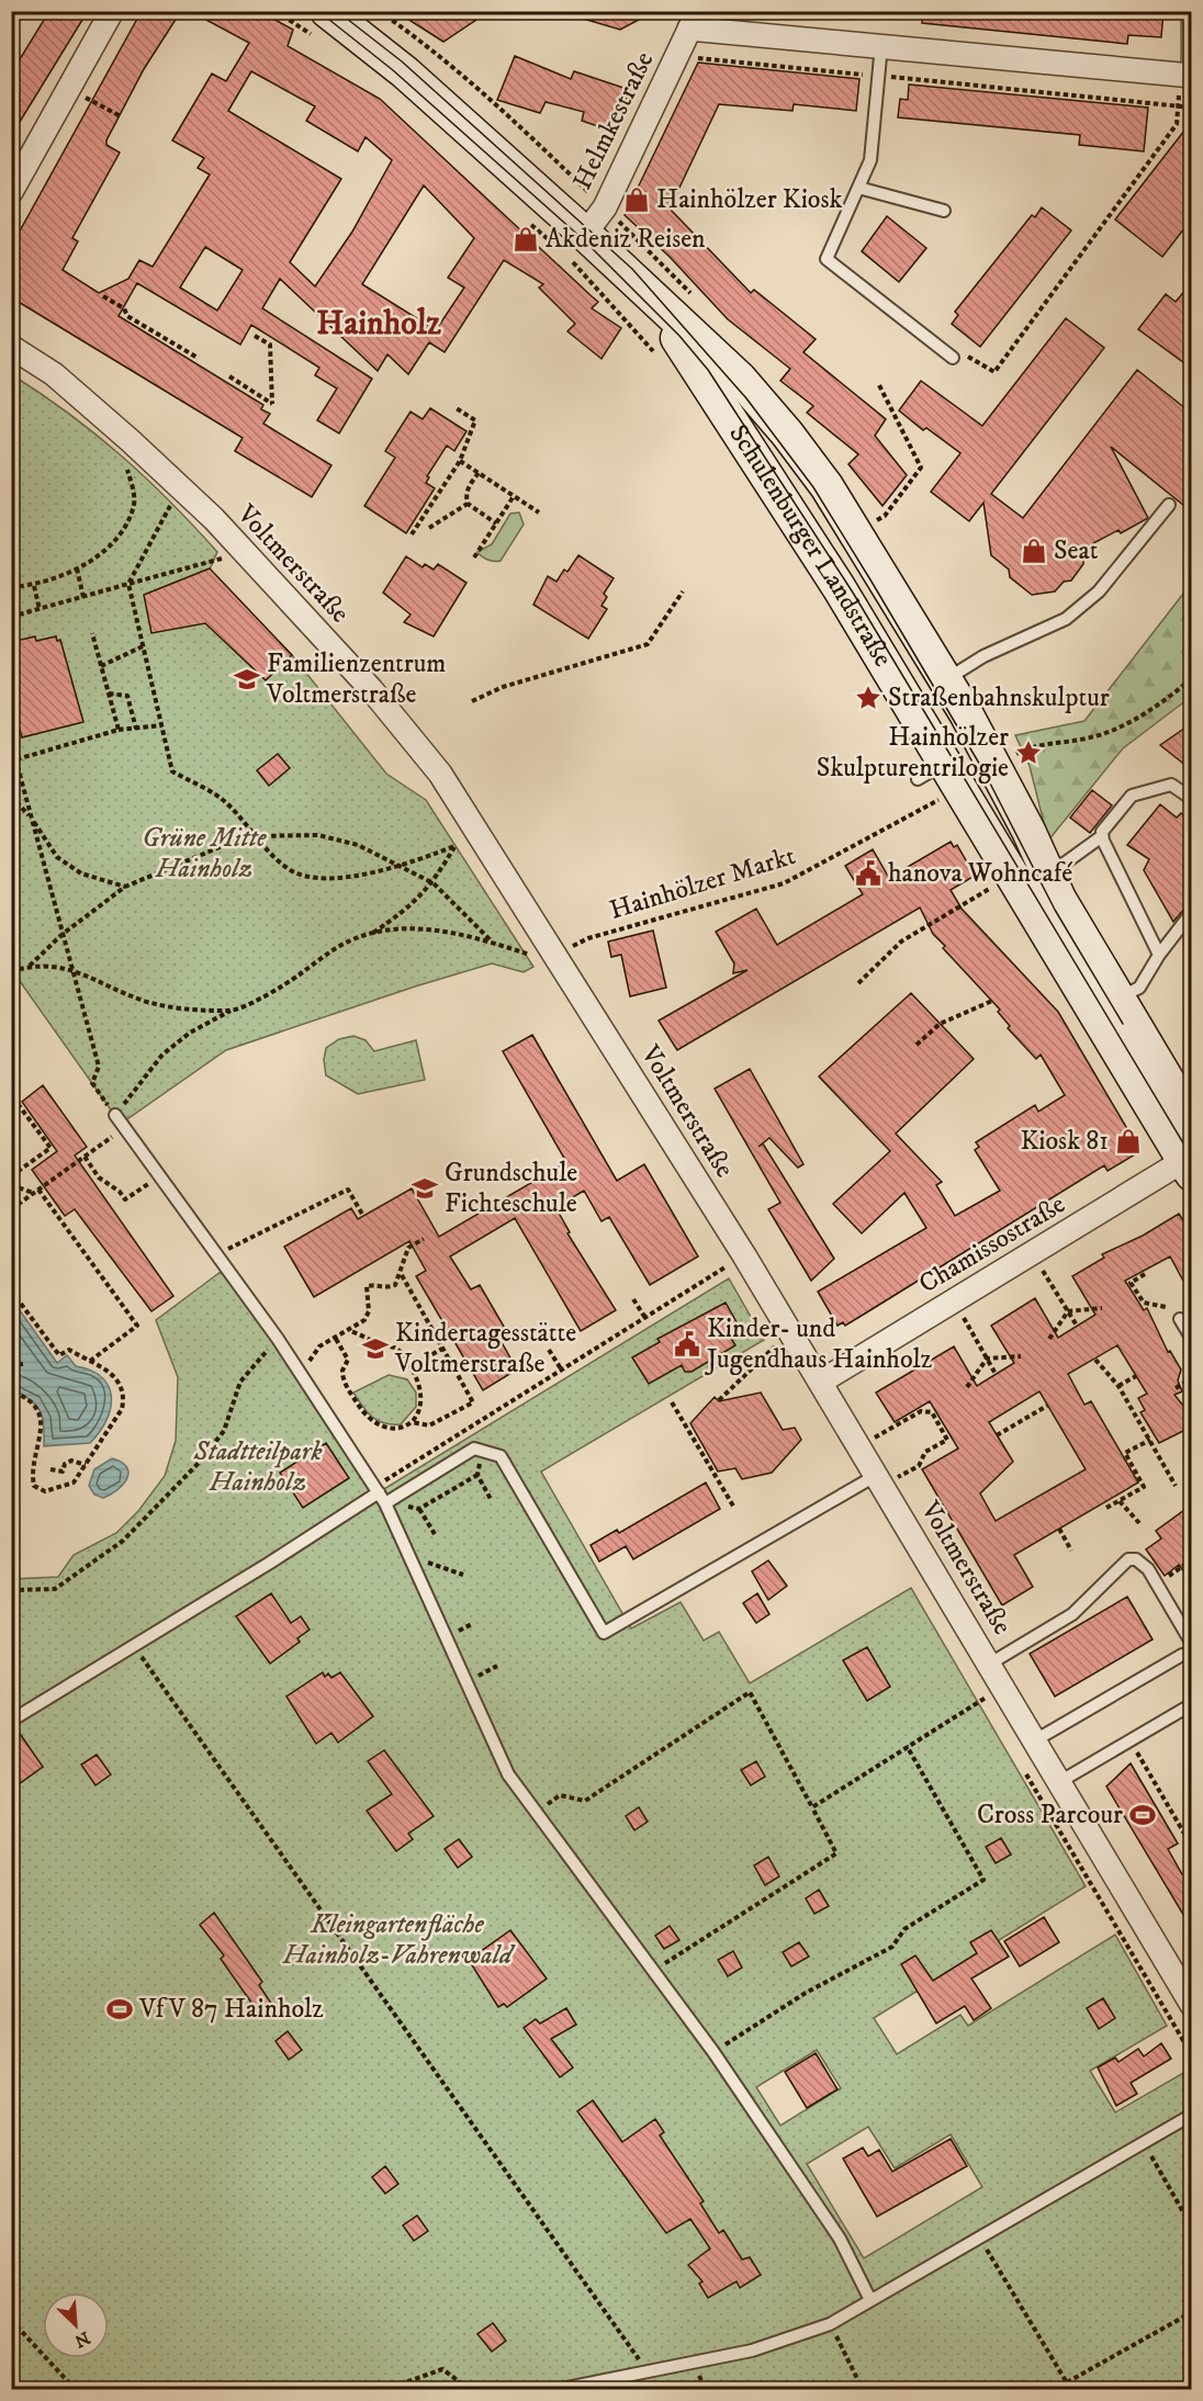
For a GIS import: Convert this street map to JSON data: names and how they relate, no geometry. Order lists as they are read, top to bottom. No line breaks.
{"streets":{"main road":["Schulenburger Landstraße"],"street":["Helmkestraße","Voltmerstraße","Chamissostraße"],"path":["Hainhölzer Markt"]},"crossings":[["Helmkestraße","Schulenburger Landstraße"],["Schulenburger Landstraße","Chamissostraße"],["Voltmerstraße","Hainhölzer Markt"],["Voltmerstraße","Chamissostraße"]],"districts":["Hainholz"],"parks":["Grüne Mitte Hainholz","Stadtteilpark Hainholz","Kleingartenfläche Hainholz-Vahrenwald"],"places":{"shop":["Hainhölzer Kiosk","Akdeniz Reisen","Seat","Kiosk 81"],"school or university":["Familienzentrum Voltmerstraße","Grundschule Fichteschule","Kindertagesstätte Voltmerstraße"],"place":["Straßenbahnskulptur","Hainhölzer Skulpturentrilogie"],"public building":["hanova Wohncafé","Kinder- und Jugendhaus Hainholz"],"sports":["Cross Parcour","VfV 87 Hainholz"]},"north":"bottom right"}
